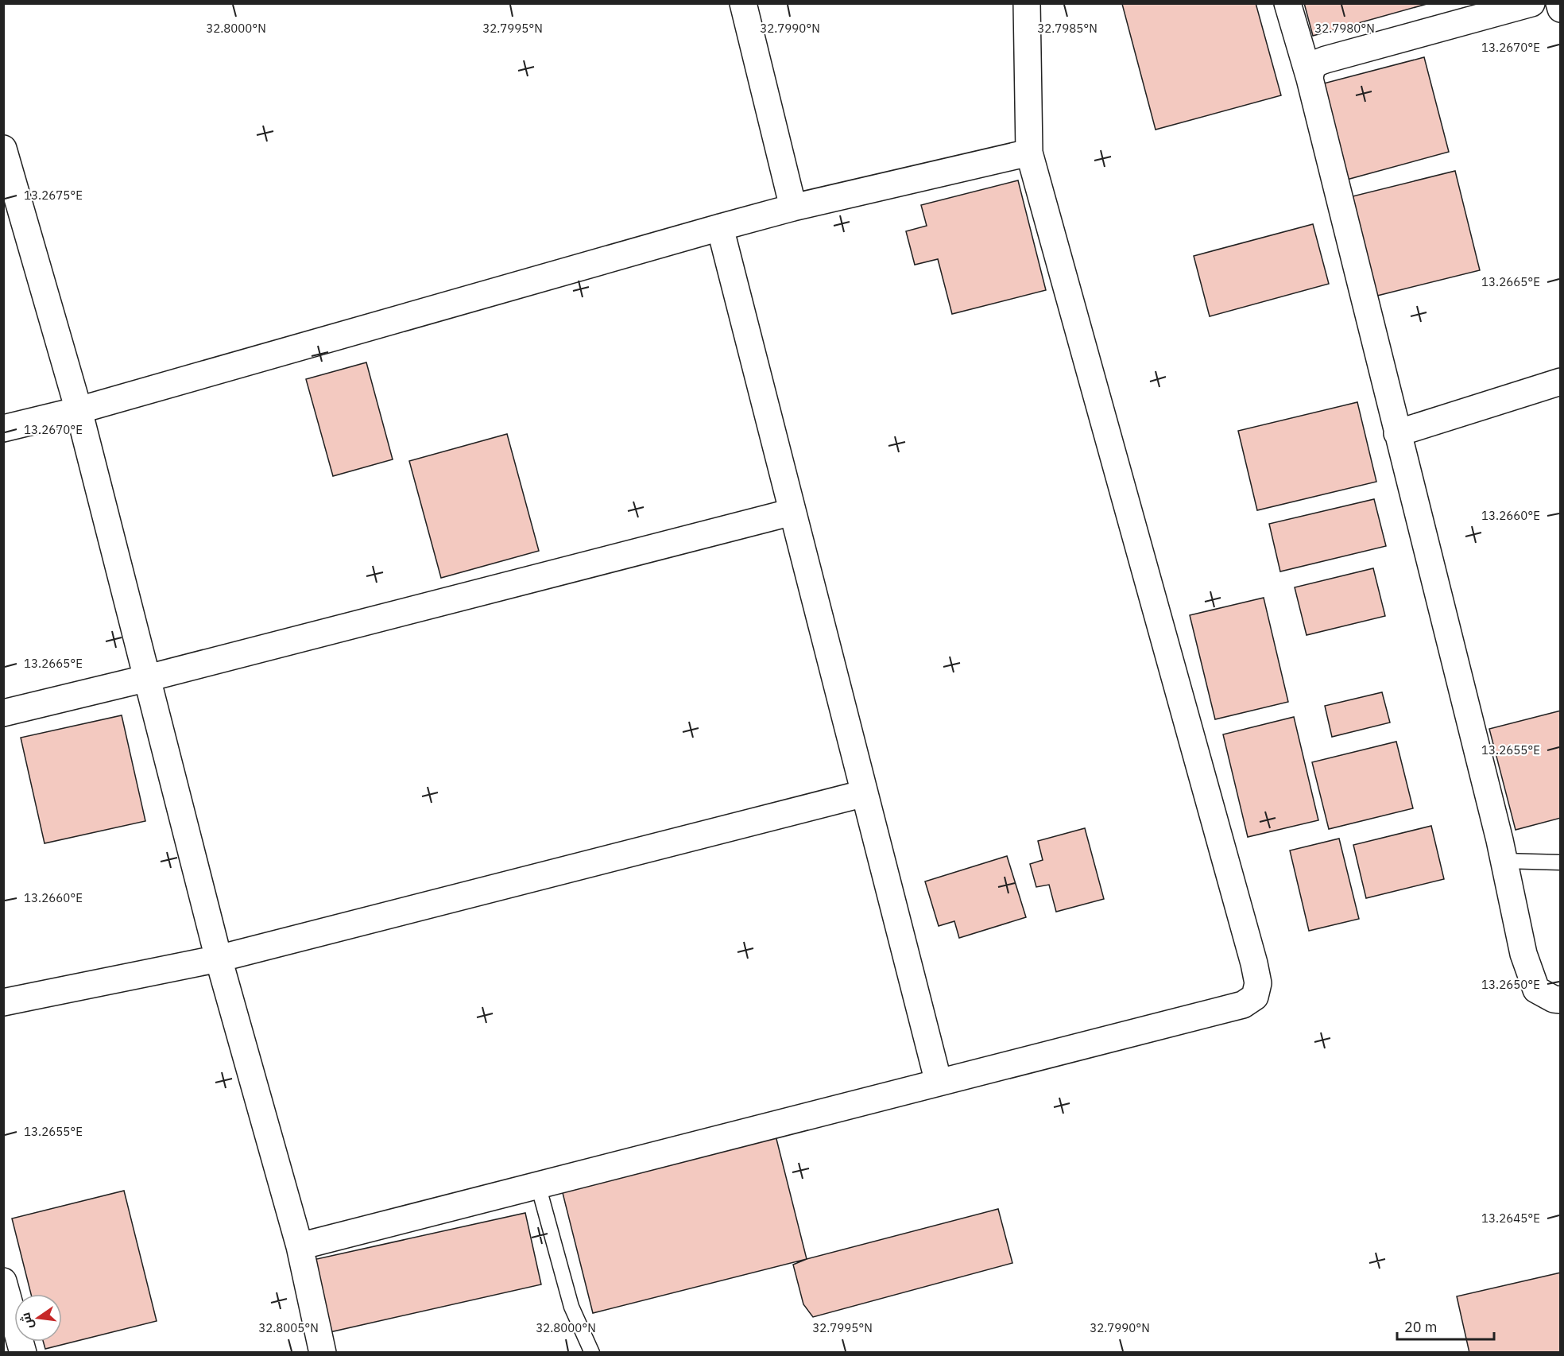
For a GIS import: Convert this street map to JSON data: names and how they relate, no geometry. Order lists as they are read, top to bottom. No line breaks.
{"scale_bar":"20 m","north":"left","coordinates":["32.8000°N","32.7995°N","32.7990°N","32.7985°N","32.7980°N","13.2670°E","13.2675°E","13.2665°E","13.2660°E","13.2655°E","13.2650°E","13.2645°E","32.8005°N"]}
